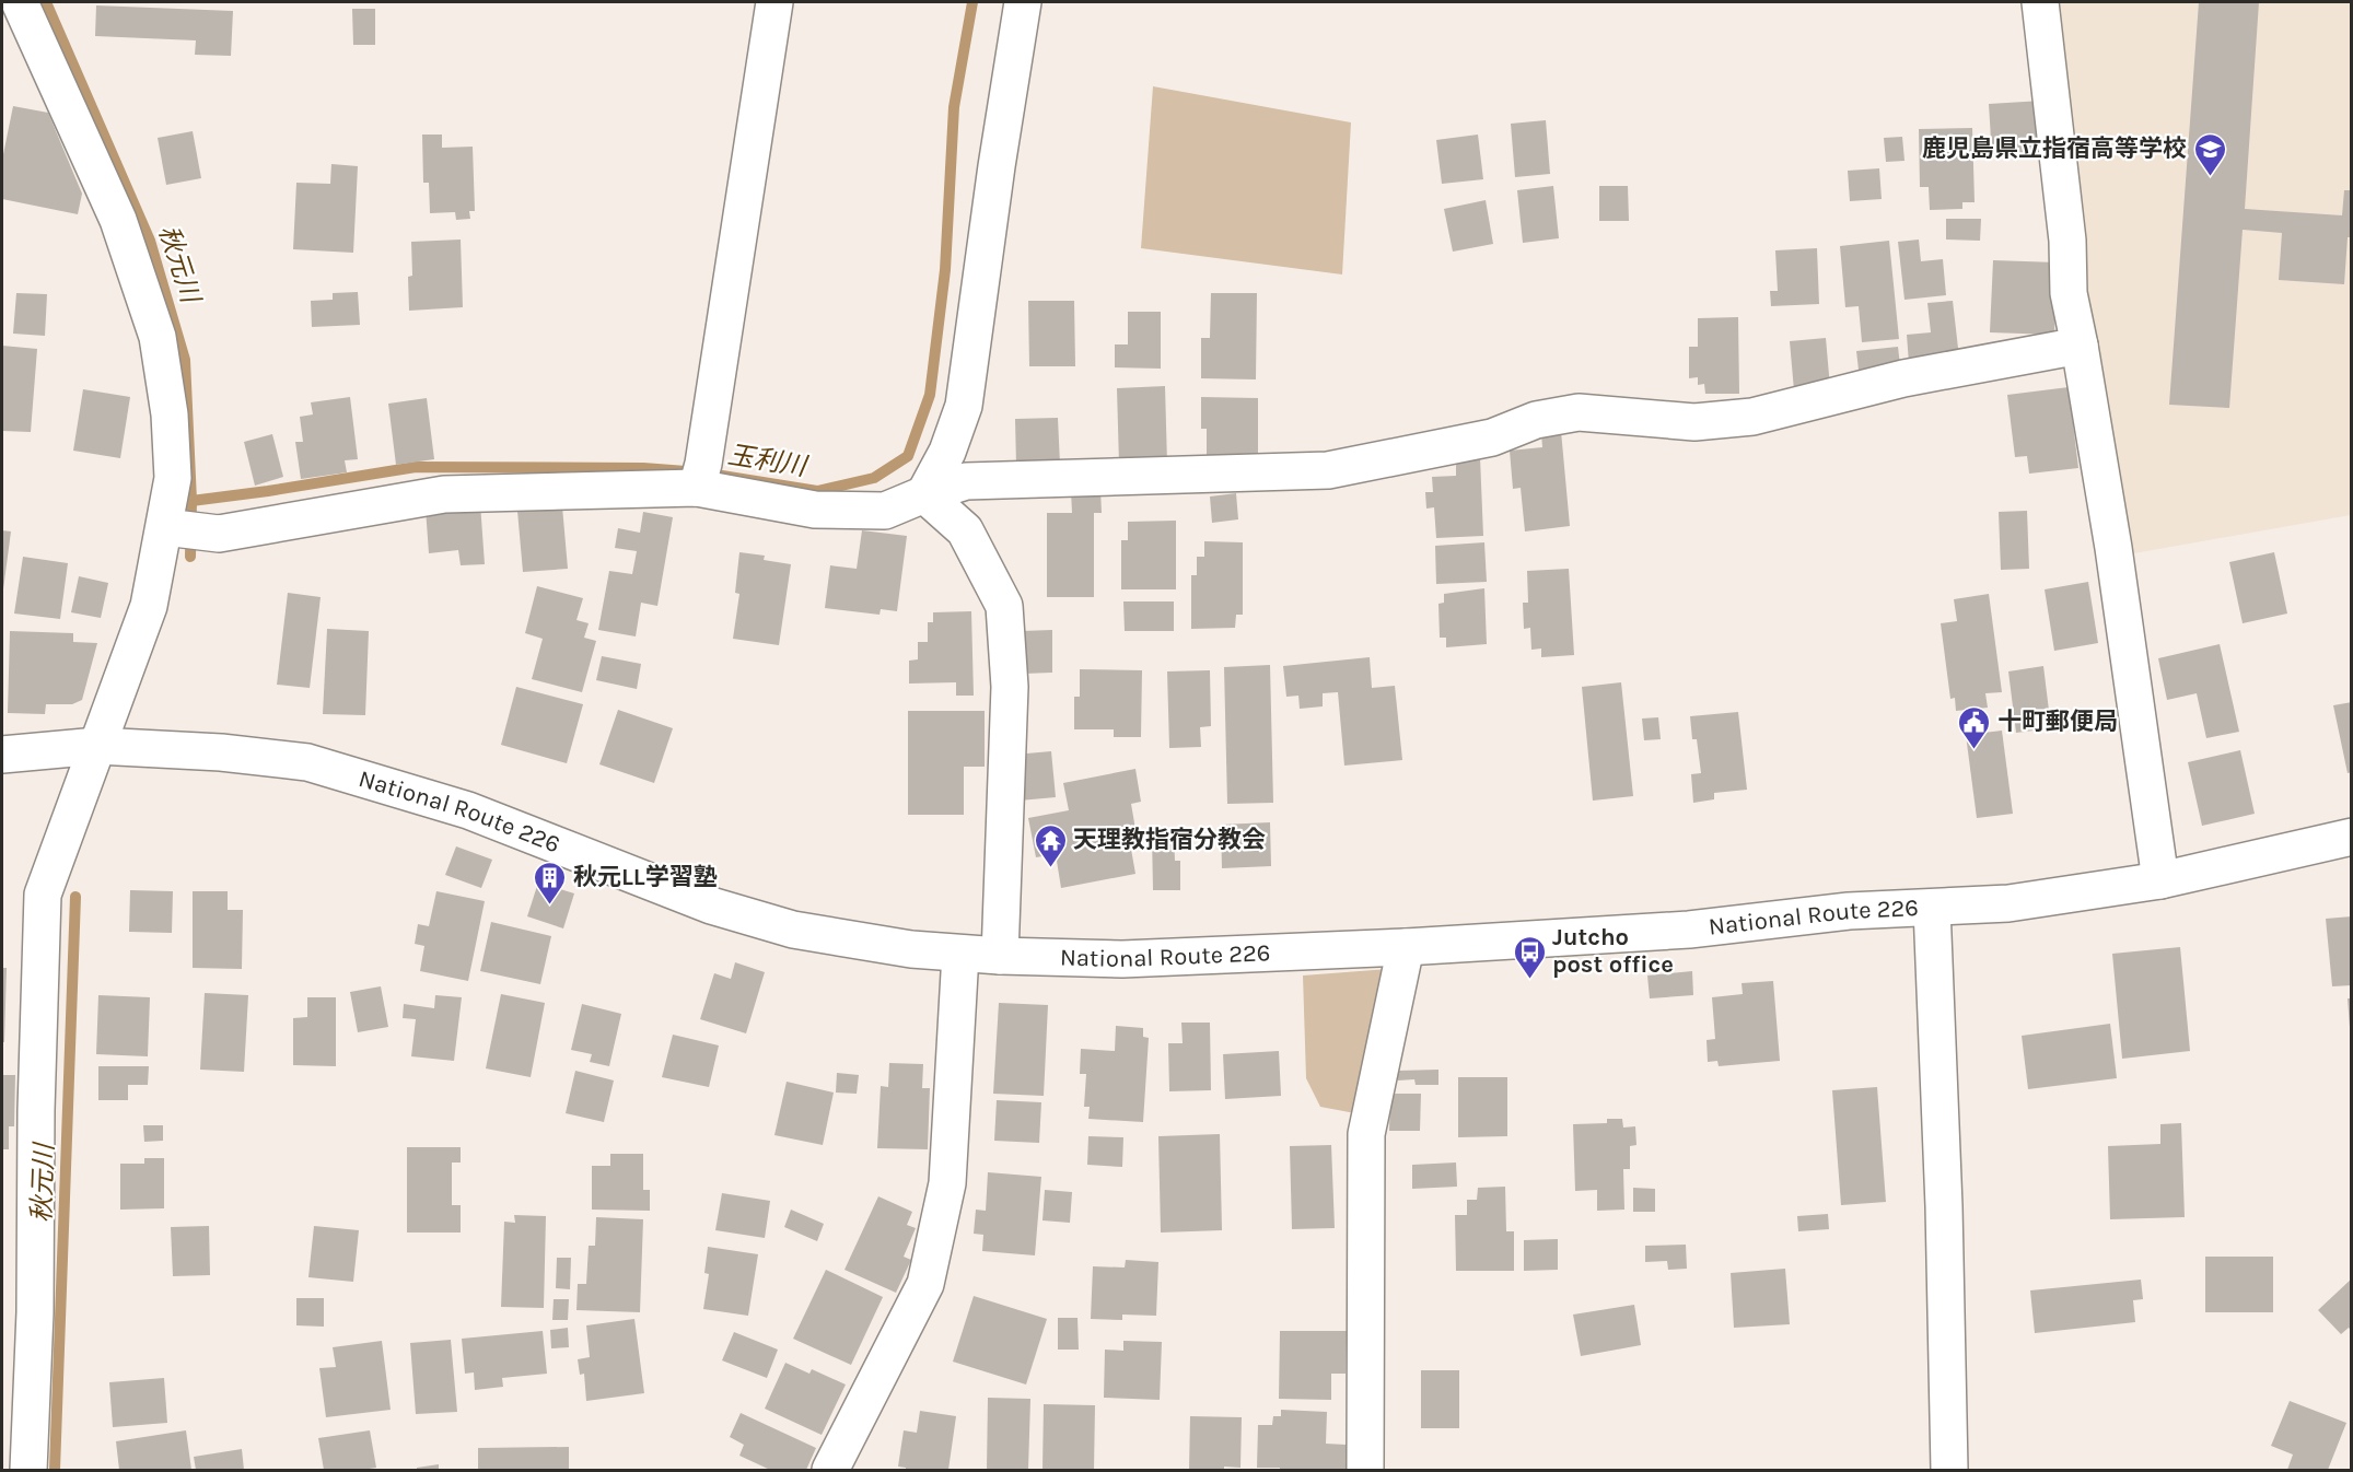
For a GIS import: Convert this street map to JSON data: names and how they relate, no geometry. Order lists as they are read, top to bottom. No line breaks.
{"streets":{"main road":["National Route 226"]},"water":["秋元川","玉利川"],"places":{"school or university":["鹿児島県立指宿高等学校"],"public building":["十町郵便局"],"temple":["天理教指宿分教会"],"building":["秋元LL学習塾"],"bus stop":["Jutcho post office"]}}
